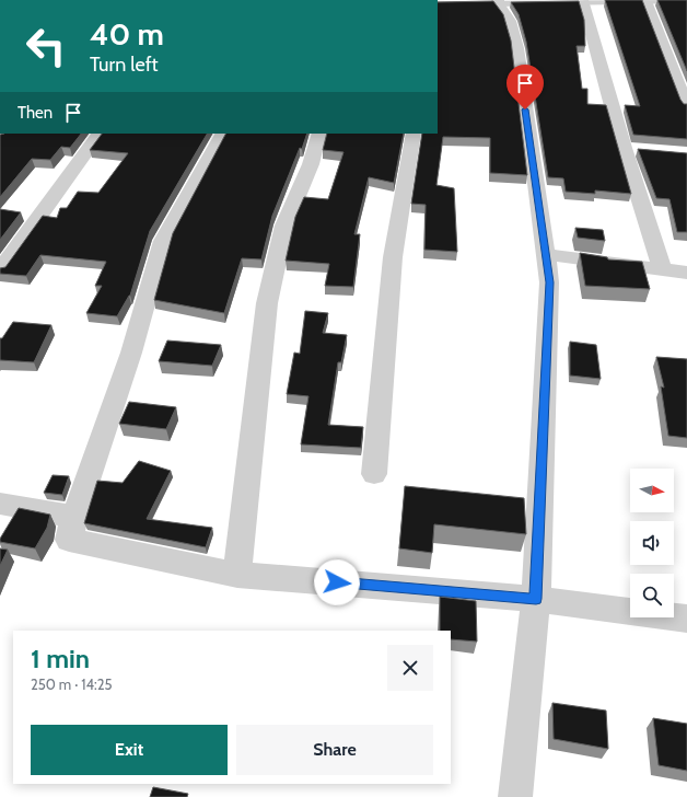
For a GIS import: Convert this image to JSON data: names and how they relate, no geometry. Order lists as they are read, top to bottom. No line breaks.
{"north":"right","page":{"turn":["40 m","Turn left"],"then":"Then","heading":["1 min","250 m · 14:25"],"buttons":["Exit","Share"]}}
